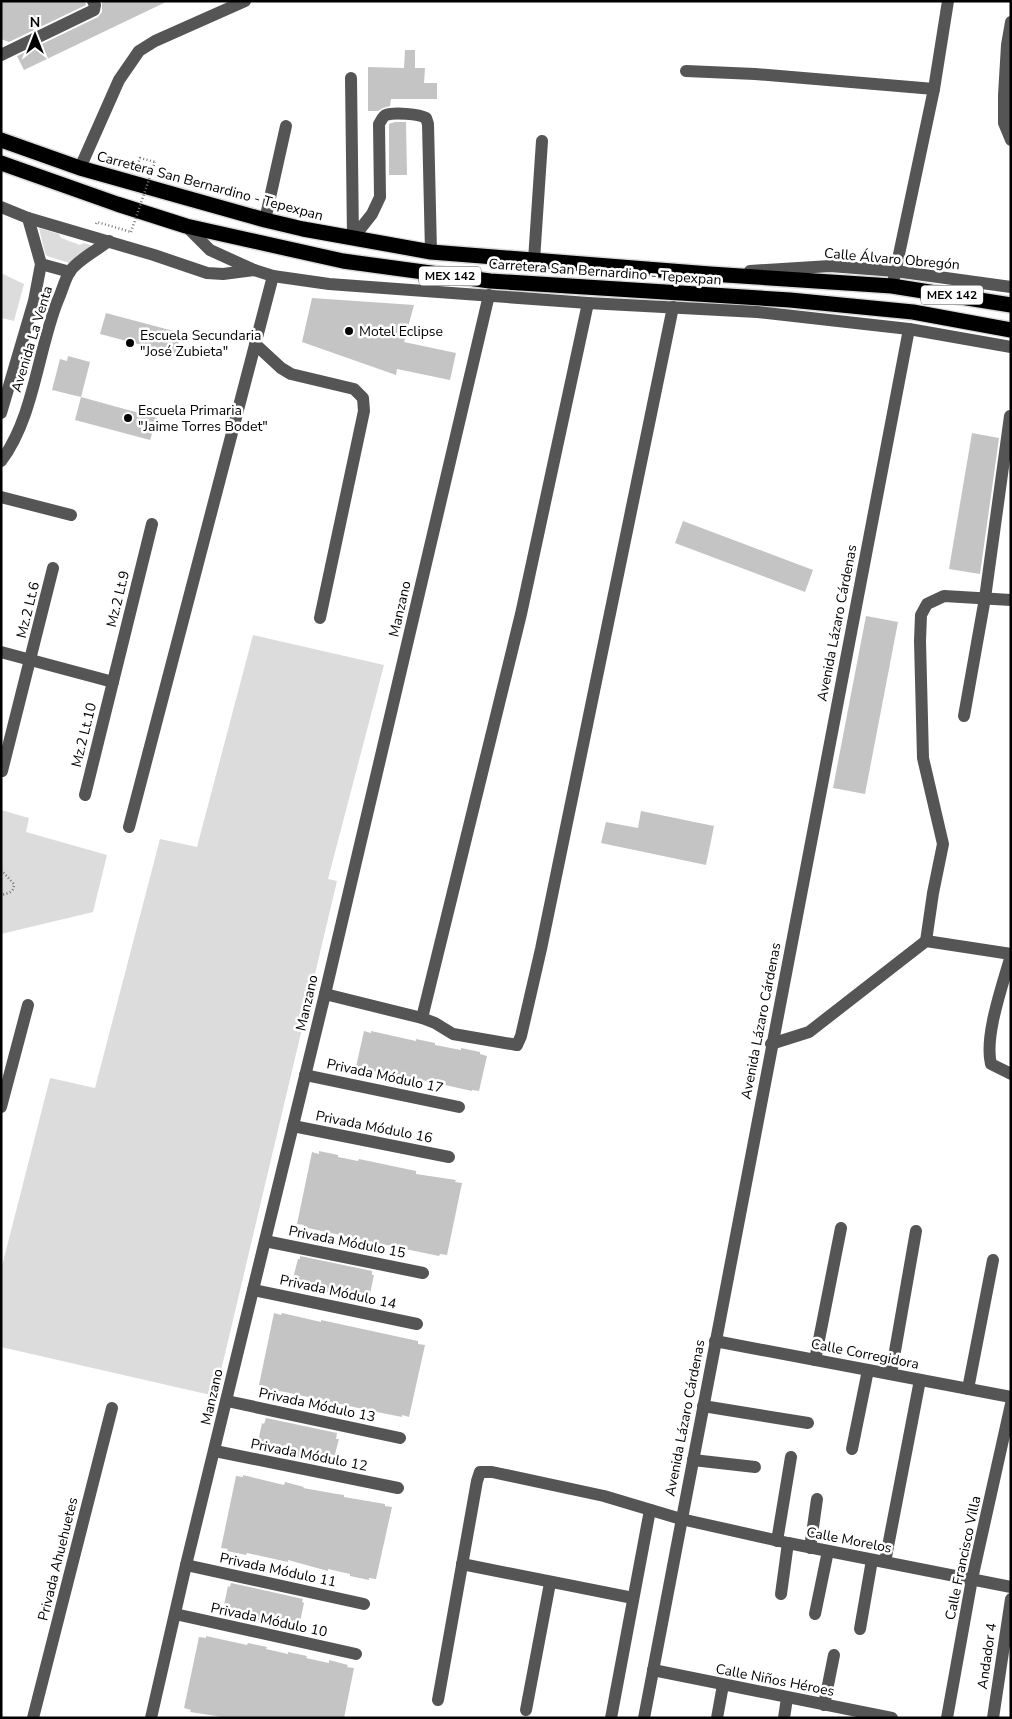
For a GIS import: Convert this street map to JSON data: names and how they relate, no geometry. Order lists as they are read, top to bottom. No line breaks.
{"streets":{"highway":["Carretera San Bernardino - Tepexpan","MEX 142"],"street":["Calle Álvaro Obregón","Avenida La Venta","Mz.2 Lt.9","Manzano","Mz.2 Lt.6","Avenida Lázaro Cárdenas","Mz.2 Lt.10","Privada Módulo 17","Privada Módulo 16","Privada Módulo 15","Privada Módulo 14","Calle Corregidora","Privada Módulo 13","Privada Módulo 12","Calle Morelos","Calle Francisco Villa","Privada Ahuehuetes","Privada Módulo 11","Privada Módulo 10","Andador 4","Calle Niños Héroes"]},"crossings":[["Carretera San Bernardino - Tepexpan","Calle Álvaro Obregón"],["Mz.2 Lt.9","Mz.2 Lt.10"],["Manzano","Privada Módulo 17"],["Manzano","Privada Módulo 16"],["Manzano","Privada Módulo 15"],["Manzano","Privada Módulo 14"],["Manzano","Privada Módulo 13"],["Manzano","Privada Módulo 12"],["Manzano","Privada Módulo 11"],["Manzano","Privada Módulo 10"],["Avenida Lázaro Cárdenas","Calle Corregidora"],["Avenida Lázaro Cárdenas","Calle Morelos"],["Avenida Lázaro Cárdenas","Calle Niños Héroes"],["Calle Morelos","Calle Francisco Villa"]],"places":["Motel Eclipse","Escuela Secundaria \"José Zubieta\"","Escuela Primaria \"Jaime Torres Bodet\""],"north":"top"}
